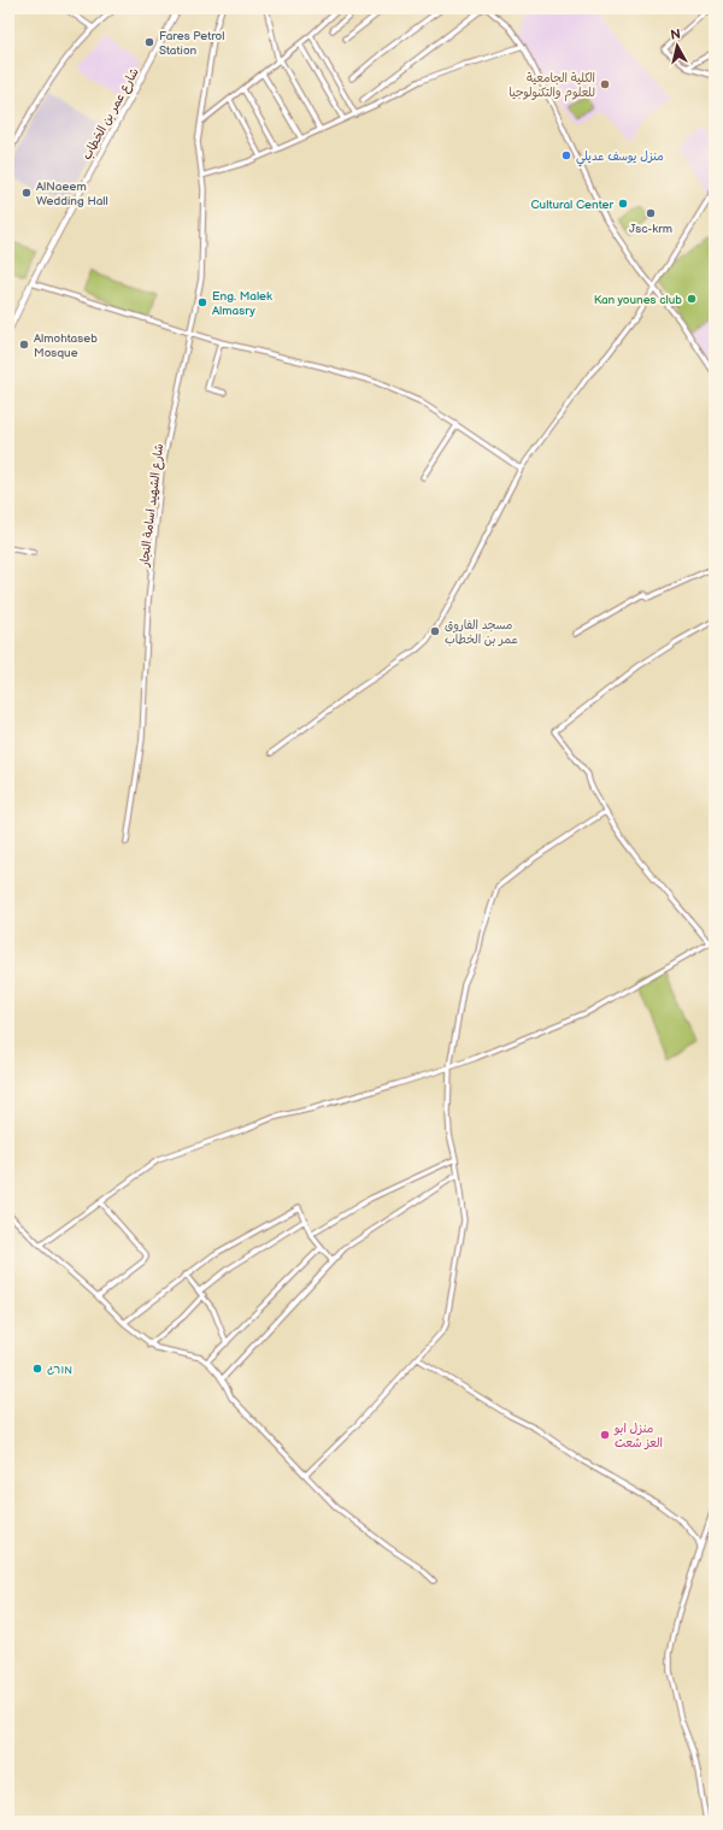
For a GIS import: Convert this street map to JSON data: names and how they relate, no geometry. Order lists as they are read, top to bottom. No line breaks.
{"streets":{"main road":["شارع عمر بن الخطاب"],"street":["شارع الشهيد اسامة النجار"]},"places":["Fares Petrol Station","الكلية الجامعية للعلوم والتكنولوجيا","منزل يوسف عديلي","AlNaeem Wedding Hall","Cultural Center","Jsc-krm","Kan younes club","Eng. Malek Almasry","Almohtaseb Mosque","مسجد الفاروق عمر بن الخطاب","מורג","منزل ابو العز شعت"],"north":"top"}
